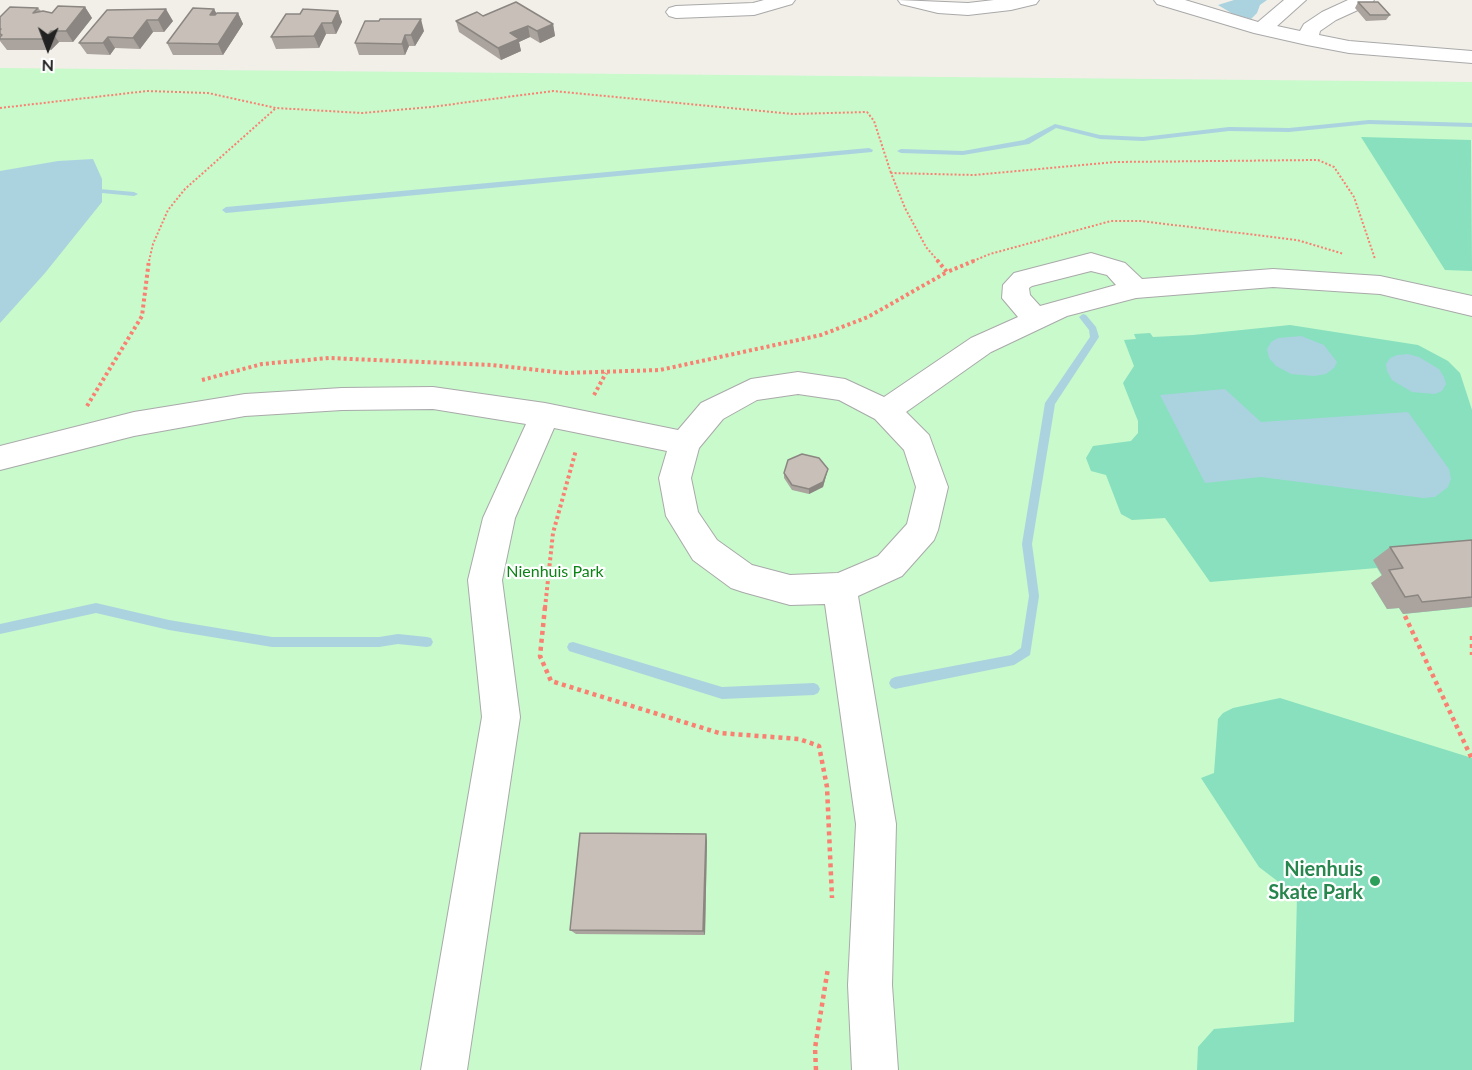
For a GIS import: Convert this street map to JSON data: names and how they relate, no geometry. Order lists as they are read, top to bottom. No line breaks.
{"parks":["Nienhuis Park"],"places":["Nienhuis Skate Park"],"north":"bottom"}
